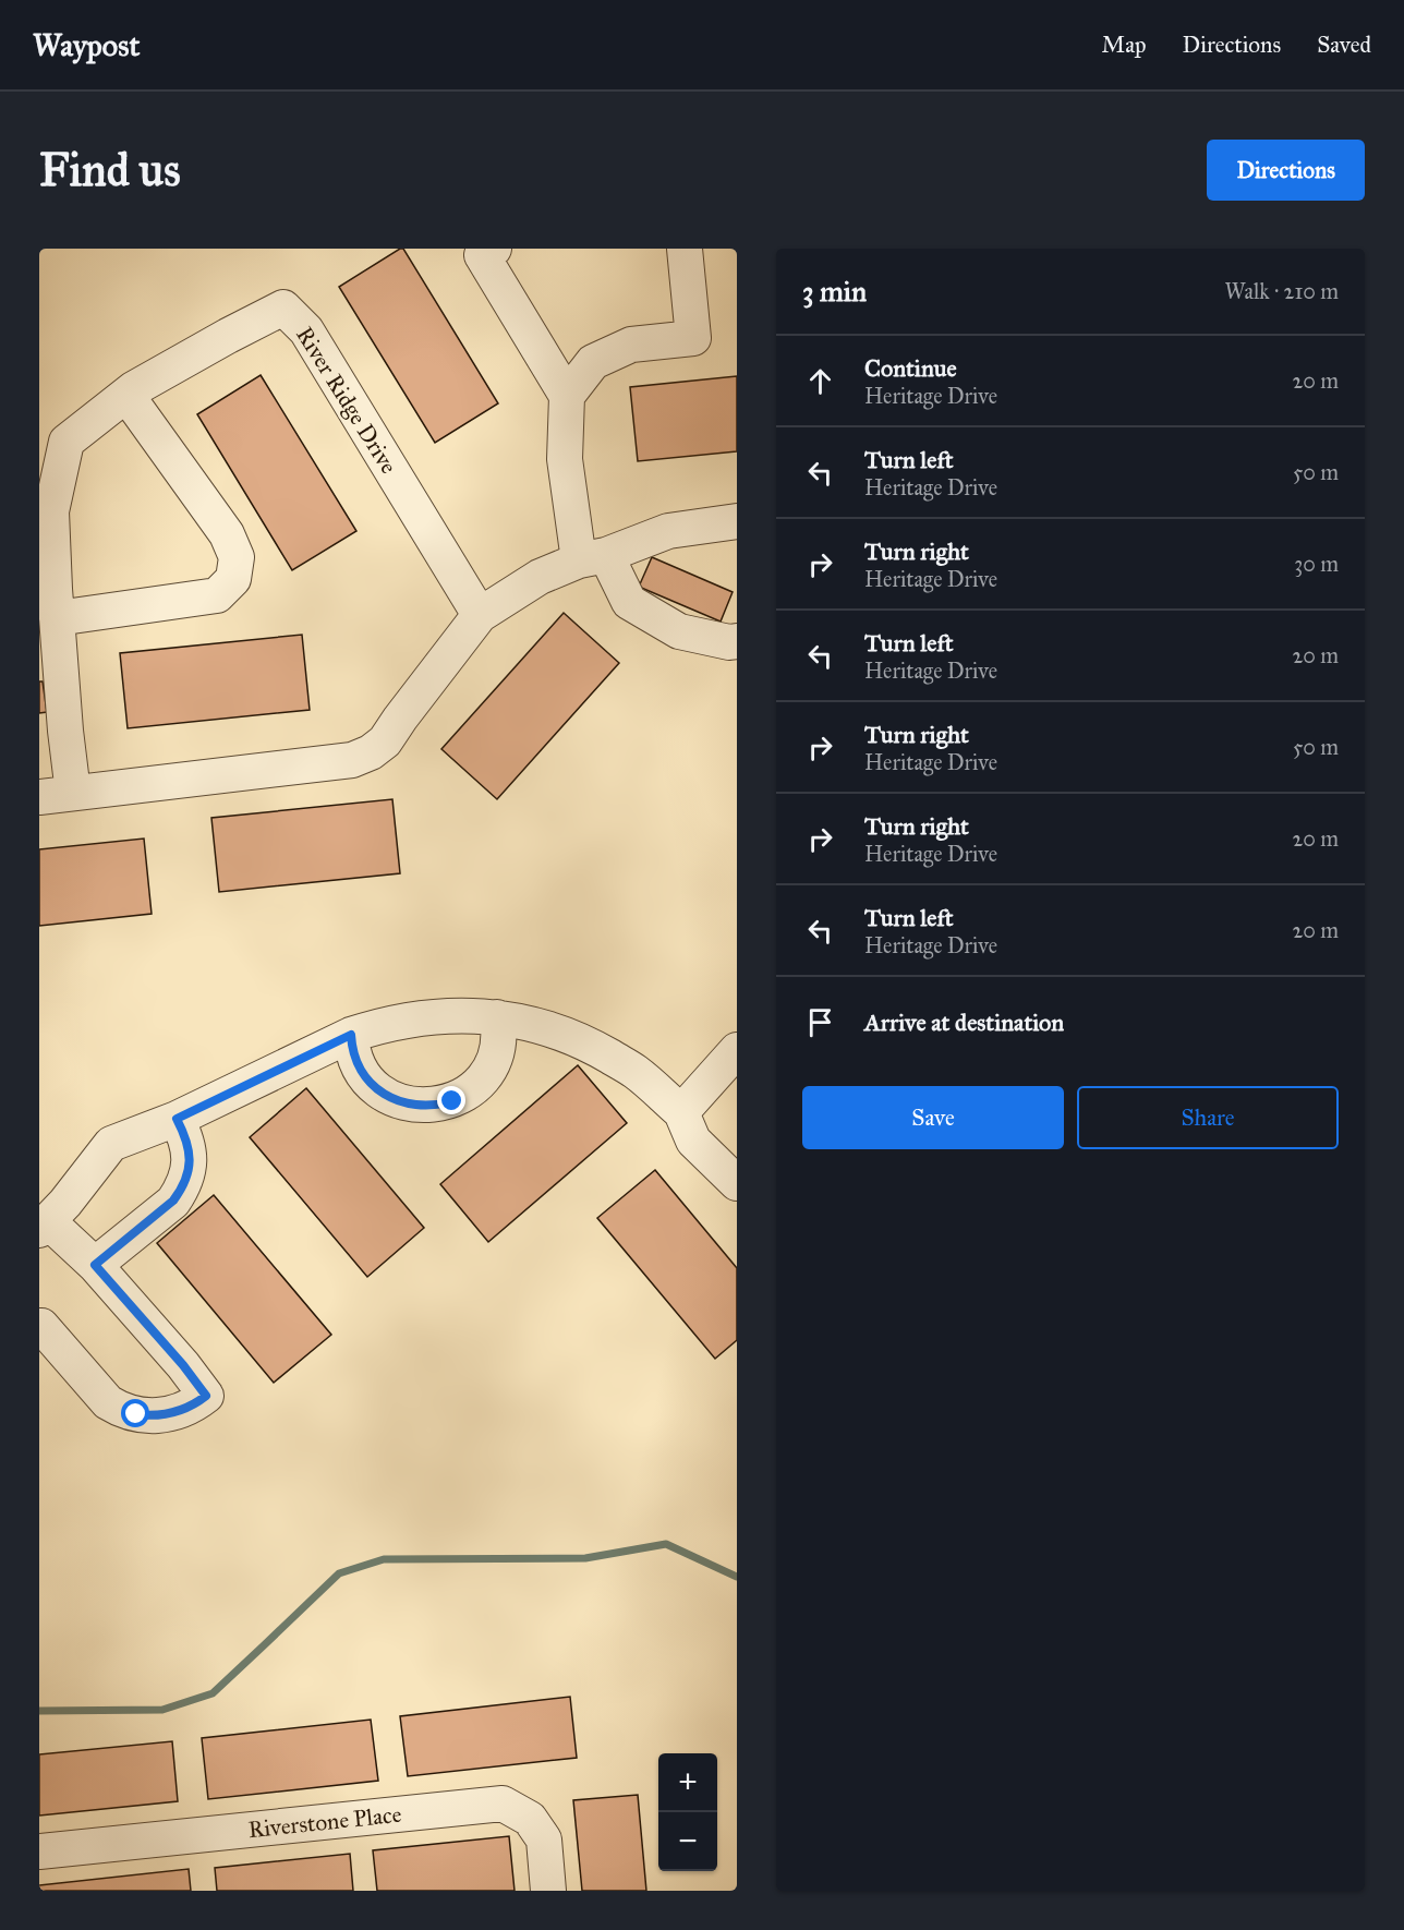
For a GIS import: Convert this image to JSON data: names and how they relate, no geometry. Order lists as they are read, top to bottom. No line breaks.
{"streets":{"street":["River Ridge Drive","Riverstone Place"]},"page":{"header":"Waypost","nav":["Map","Directions","Saved"],"buttons":["Directions",["Save","Share"]],"title":"Find us","heading":["3 min","Walk · 210 m"],"list":[["Continue","Heritage Drive","20 m"],["Turn left","Heritage Drive","50 m"],["Turn right","Heritage Drive","30 m"],["Turn left","Heritage Drive","20 m"],["Turn right","Heritage Drive","50 m"],["Turn right","Heritage Drive","20 m"],["Turn left","Heritage Drive","20 m"],"Arrive at destination"],"map_buttons":["+","−"]}}
